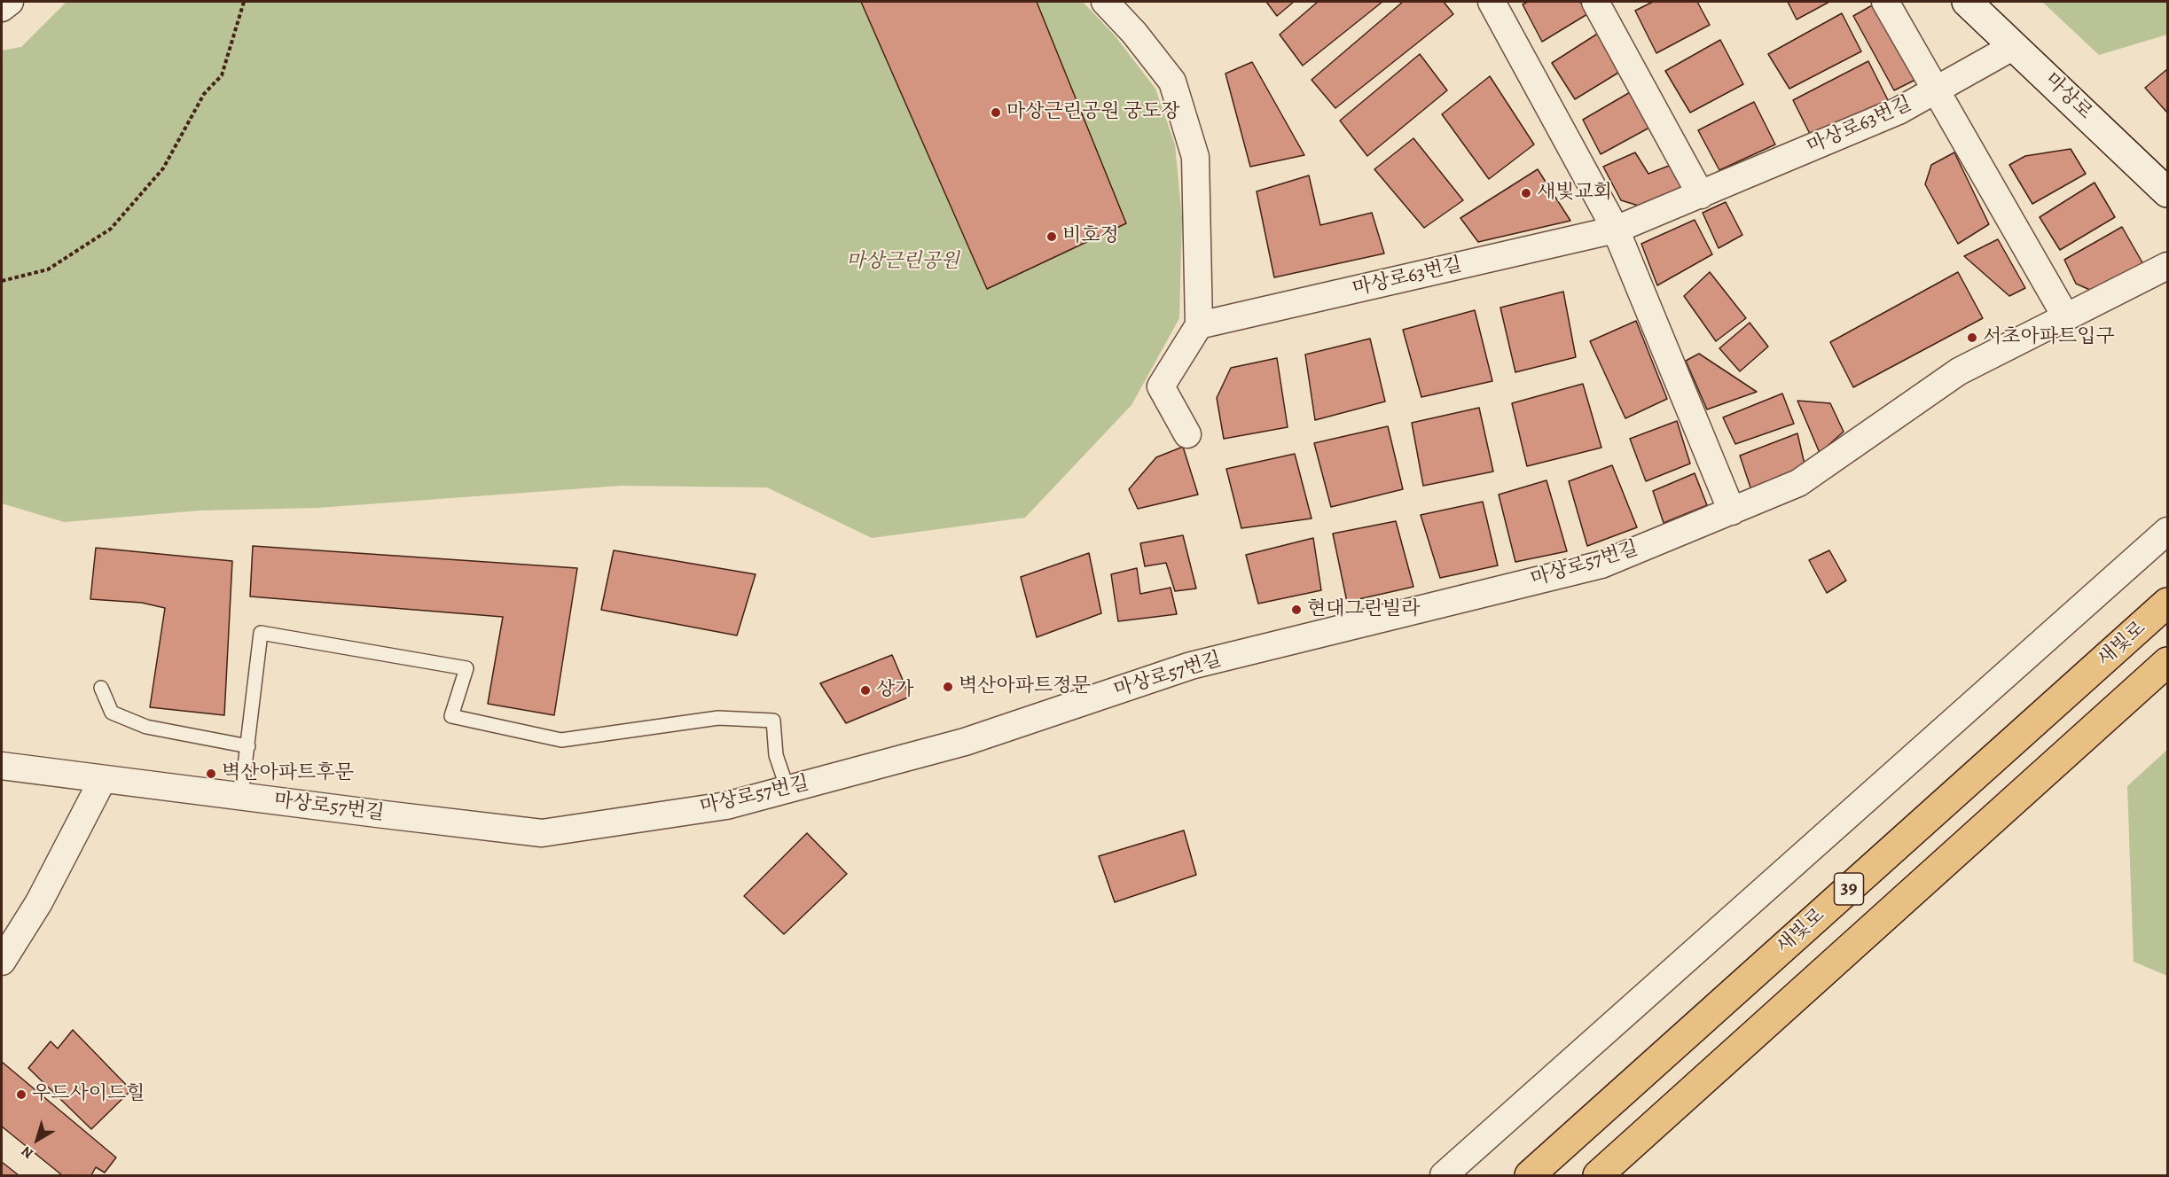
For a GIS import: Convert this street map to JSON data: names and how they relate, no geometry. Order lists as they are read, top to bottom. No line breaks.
{"streets":{"highway":["새빛로","39"],"street":["마상로","마상로63번길","마상로57번길"]},"crossings":[["마상로","마상로63번길"]],"parks":["마상근린공원"],"places":["마상근린공원 궁도장","새빛교회","비호정","서초아파트입구","현대그린빌라","벽산아파트정문","상가","벽산아파트후문","우드사이드힐"],"north":"bottom left"}
